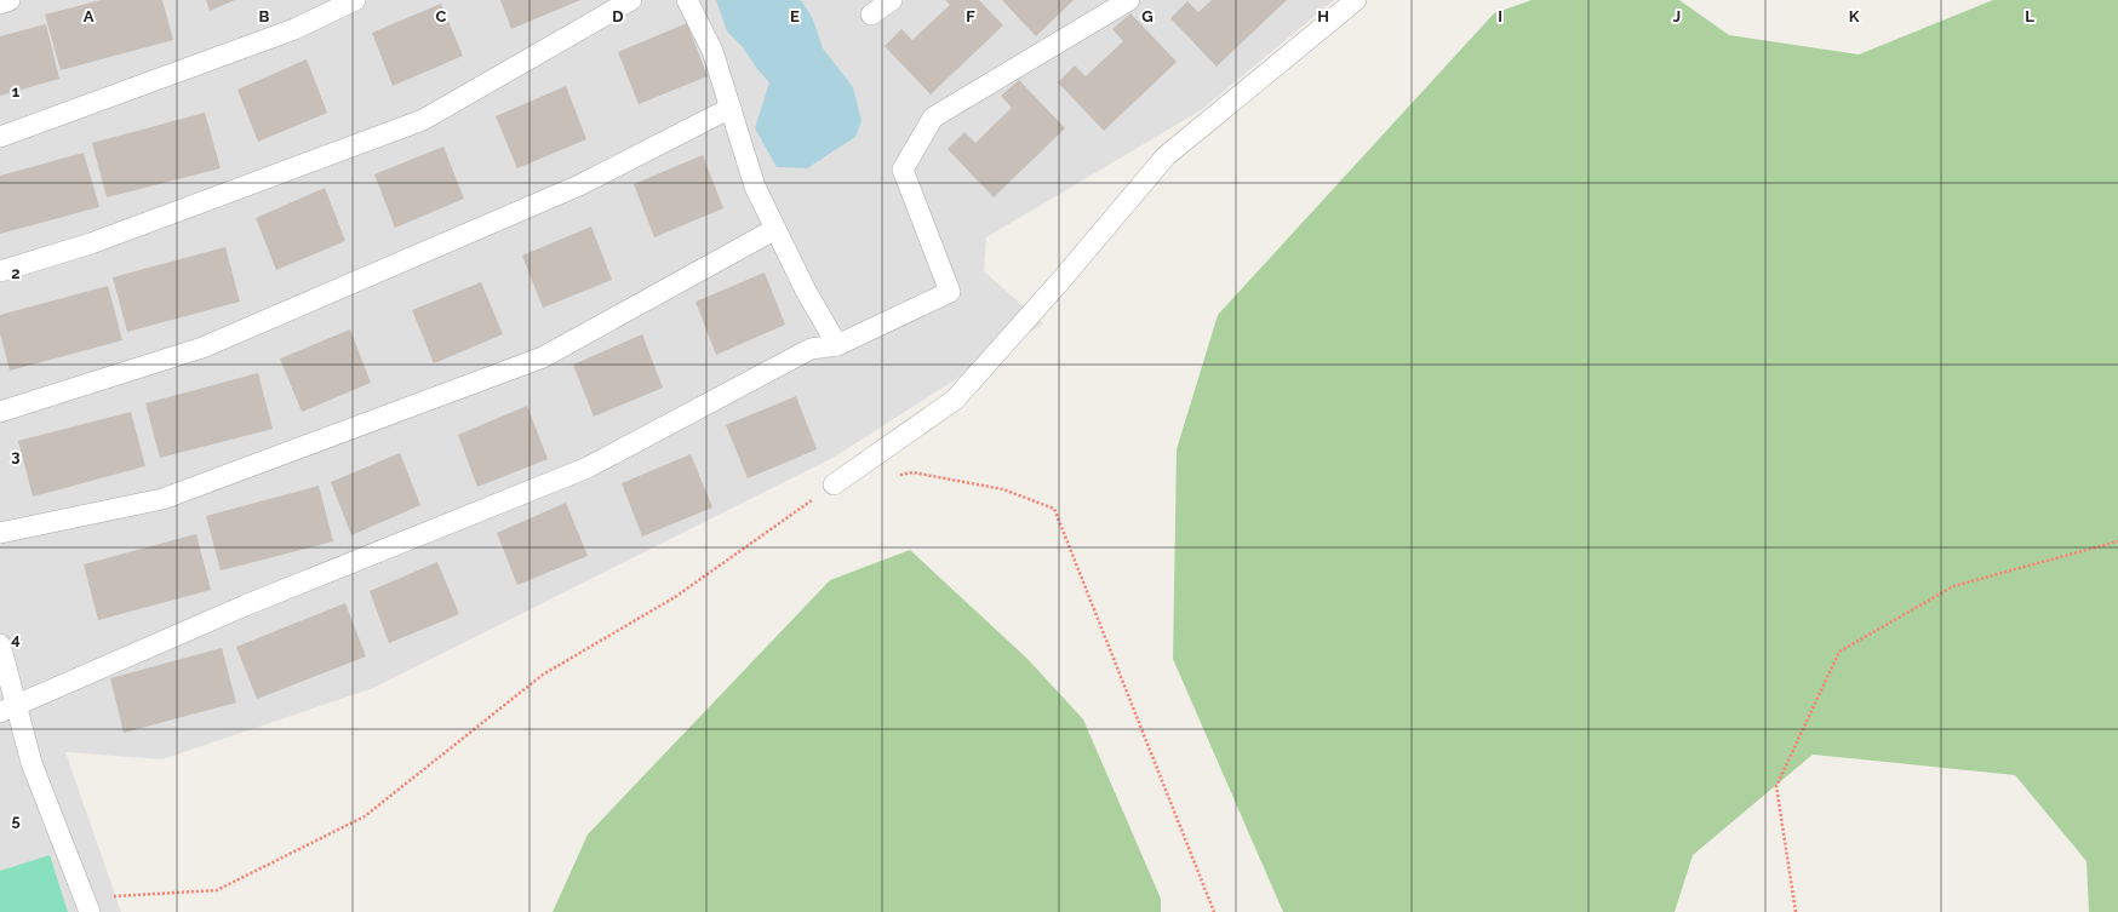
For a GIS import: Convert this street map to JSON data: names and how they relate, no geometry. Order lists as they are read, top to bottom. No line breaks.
{"grid":{"columns":["A","B","C","D","E","F","G","H","I","J","K","L"],"rows":["1","2","3","4","5"]}}
